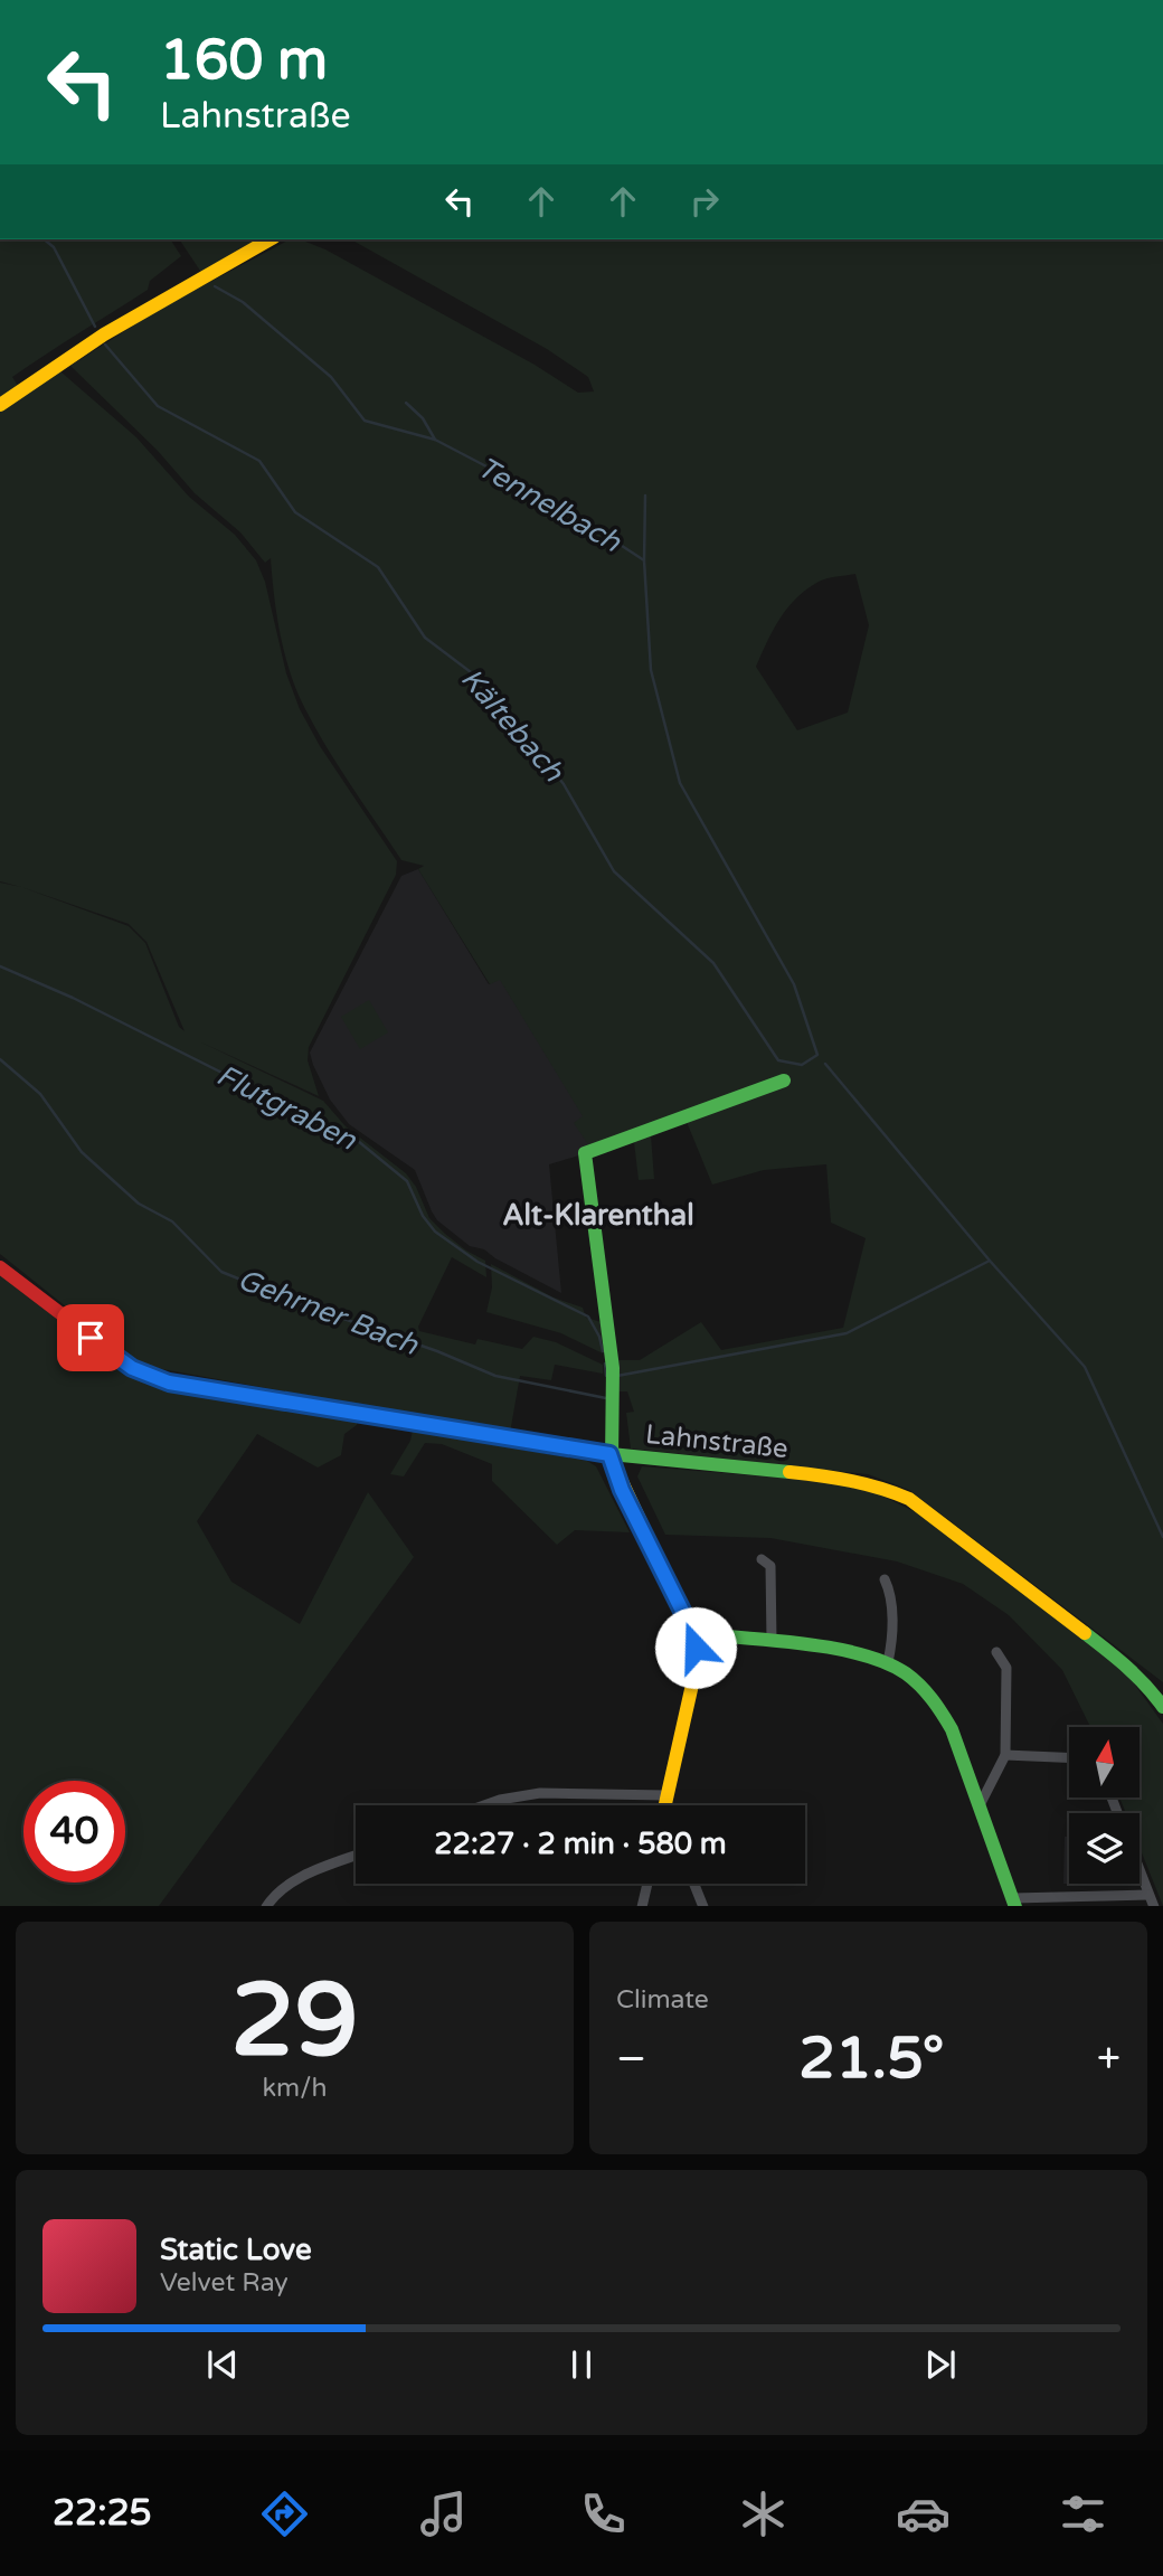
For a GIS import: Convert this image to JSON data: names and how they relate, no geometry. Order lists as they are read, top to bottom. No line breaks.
{"streets":{"street":["Lahnstraße"]},"districts":["Alt-Klarenthal"],"water":["Tennelbach","Kältebach","Flutgraben","Gehrner Bach"],"north":"top","page":{"turn":["160 m","Lahnstraße"],"limit":"40","trip":"22:27 · 2 min · 580 m","tile":[["29","km/h"],"Climate"],"heat":["−","21.5°","+"],"song":["Static Love","Velvet Ray"],"tabs":"22:25"}}
